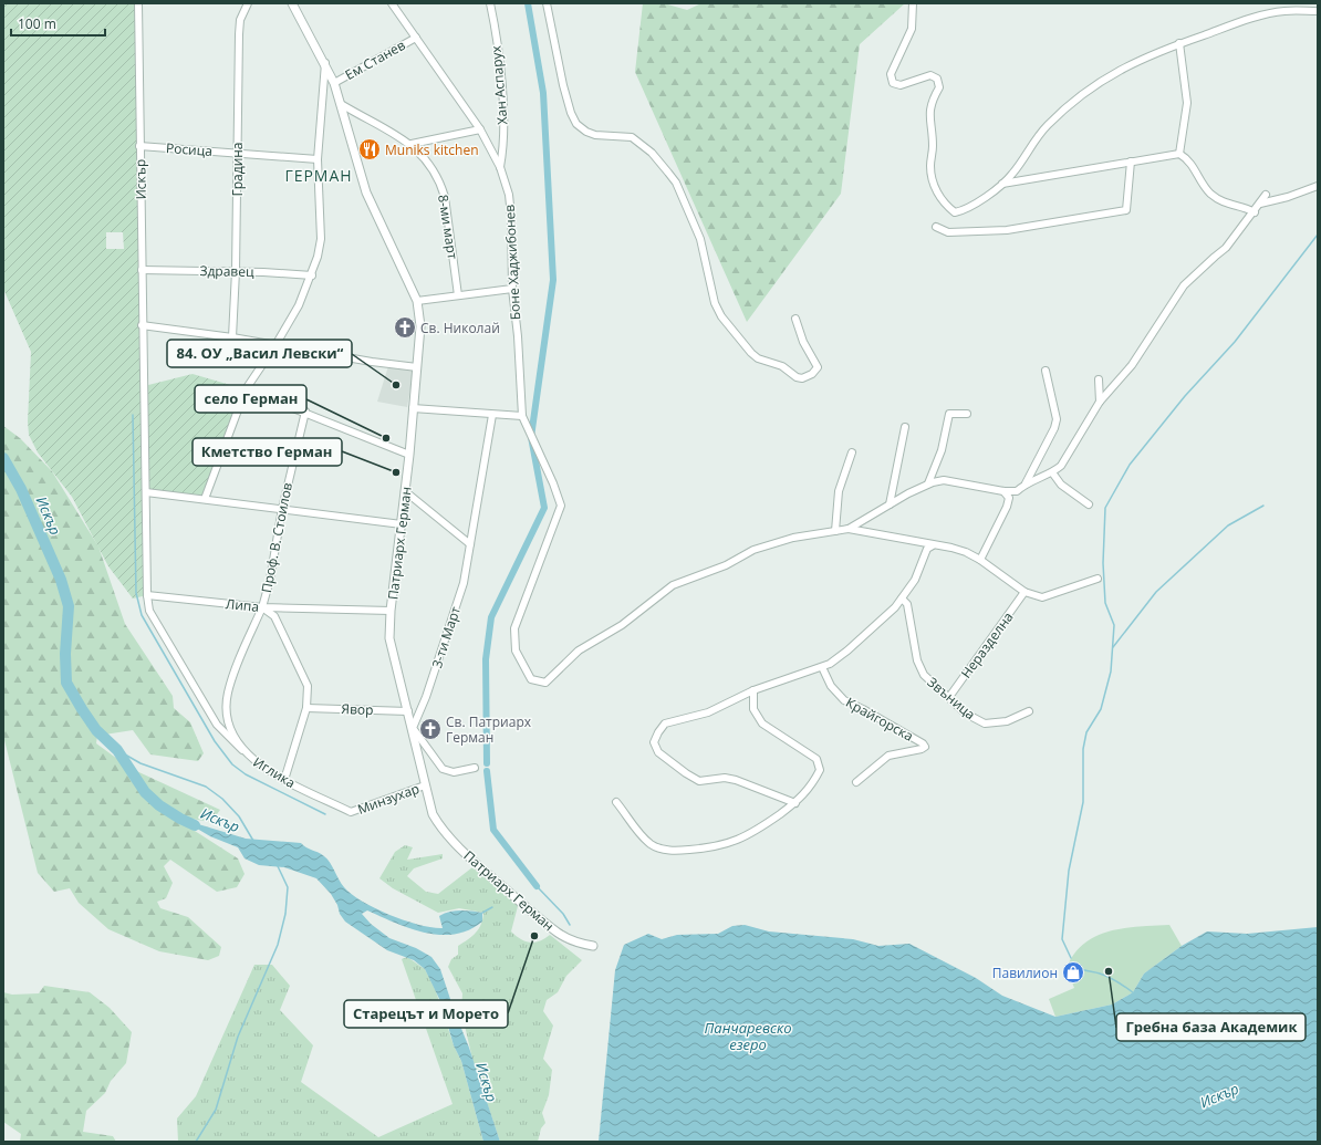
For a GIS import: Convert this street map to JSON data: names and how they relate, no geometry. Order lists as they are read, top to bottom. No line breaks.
{"streets":{"street":["Ем Станев","Хан Аспарух","Росица","Градина","Искър","8-ми март","Боне Хаджибонев","Здравец","Проф. В. Стоилов","Патриарх Герман","Липа","3-ти Март","Неразделна","Звъница","Явор","Крайгорска","Иглика","Минзухар"]},"crossings":[["Ем Станев","Боне Хаджибонев"],["Ем Станев","Патриарх Герман"],["Хан Аспарух","Боне Хаджибонев"],["Росица","Градина"],["Росица","Искър"],["Градина","Здравец"],["Искър","Здравец"],["Искър","Липа"],["Искър","Иглика"],["8-ми март","Патриарх Герман"],["Проф. В. Стоилов","Липа"],["Проф. В. Стоилов","Явор"],["Проф. В. Стоилов","Иглика"],["Патриарх Герман","Липа"],["Патриарх Герман","3-ти Март"],["Патриарх Герман","Явор"],["Патриарх Герман","Минзухар"],["Липа","Иглика"],["Неразделна","Звъница"],["Иглика","Минзухар"]],"districts":["ГЕРМАН"],"water":["Искър","Панчаревско езеро"],"places":{"restaurant":["Muniks kitchen"],"church":["Св. Николай","Св. Патриарх Герман"],"other":["84. ОУ „Васил Левски“","село Герман","Кметство Герман","Старецът и Морето","Гребна база Академик"],"shop":["Павилион"]},"scale_bar":"100 m"}
